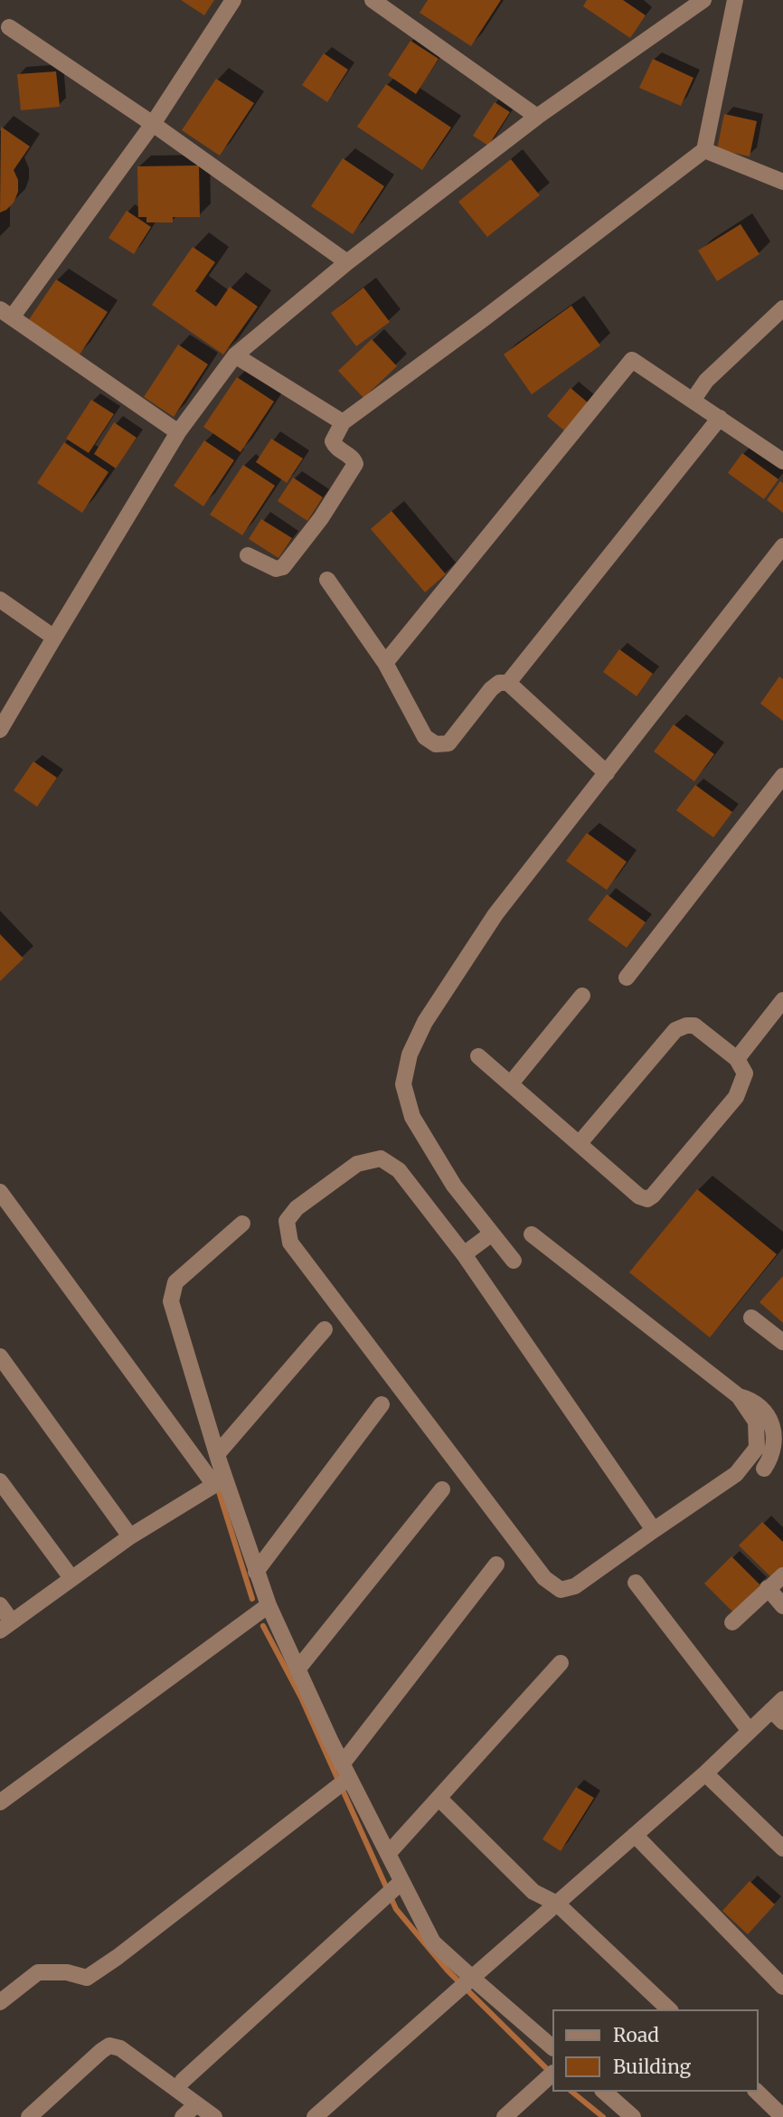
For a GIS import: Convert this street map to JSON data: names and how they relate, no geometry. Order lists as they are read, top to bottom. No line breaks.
{"legend":["Road","Building"]}
